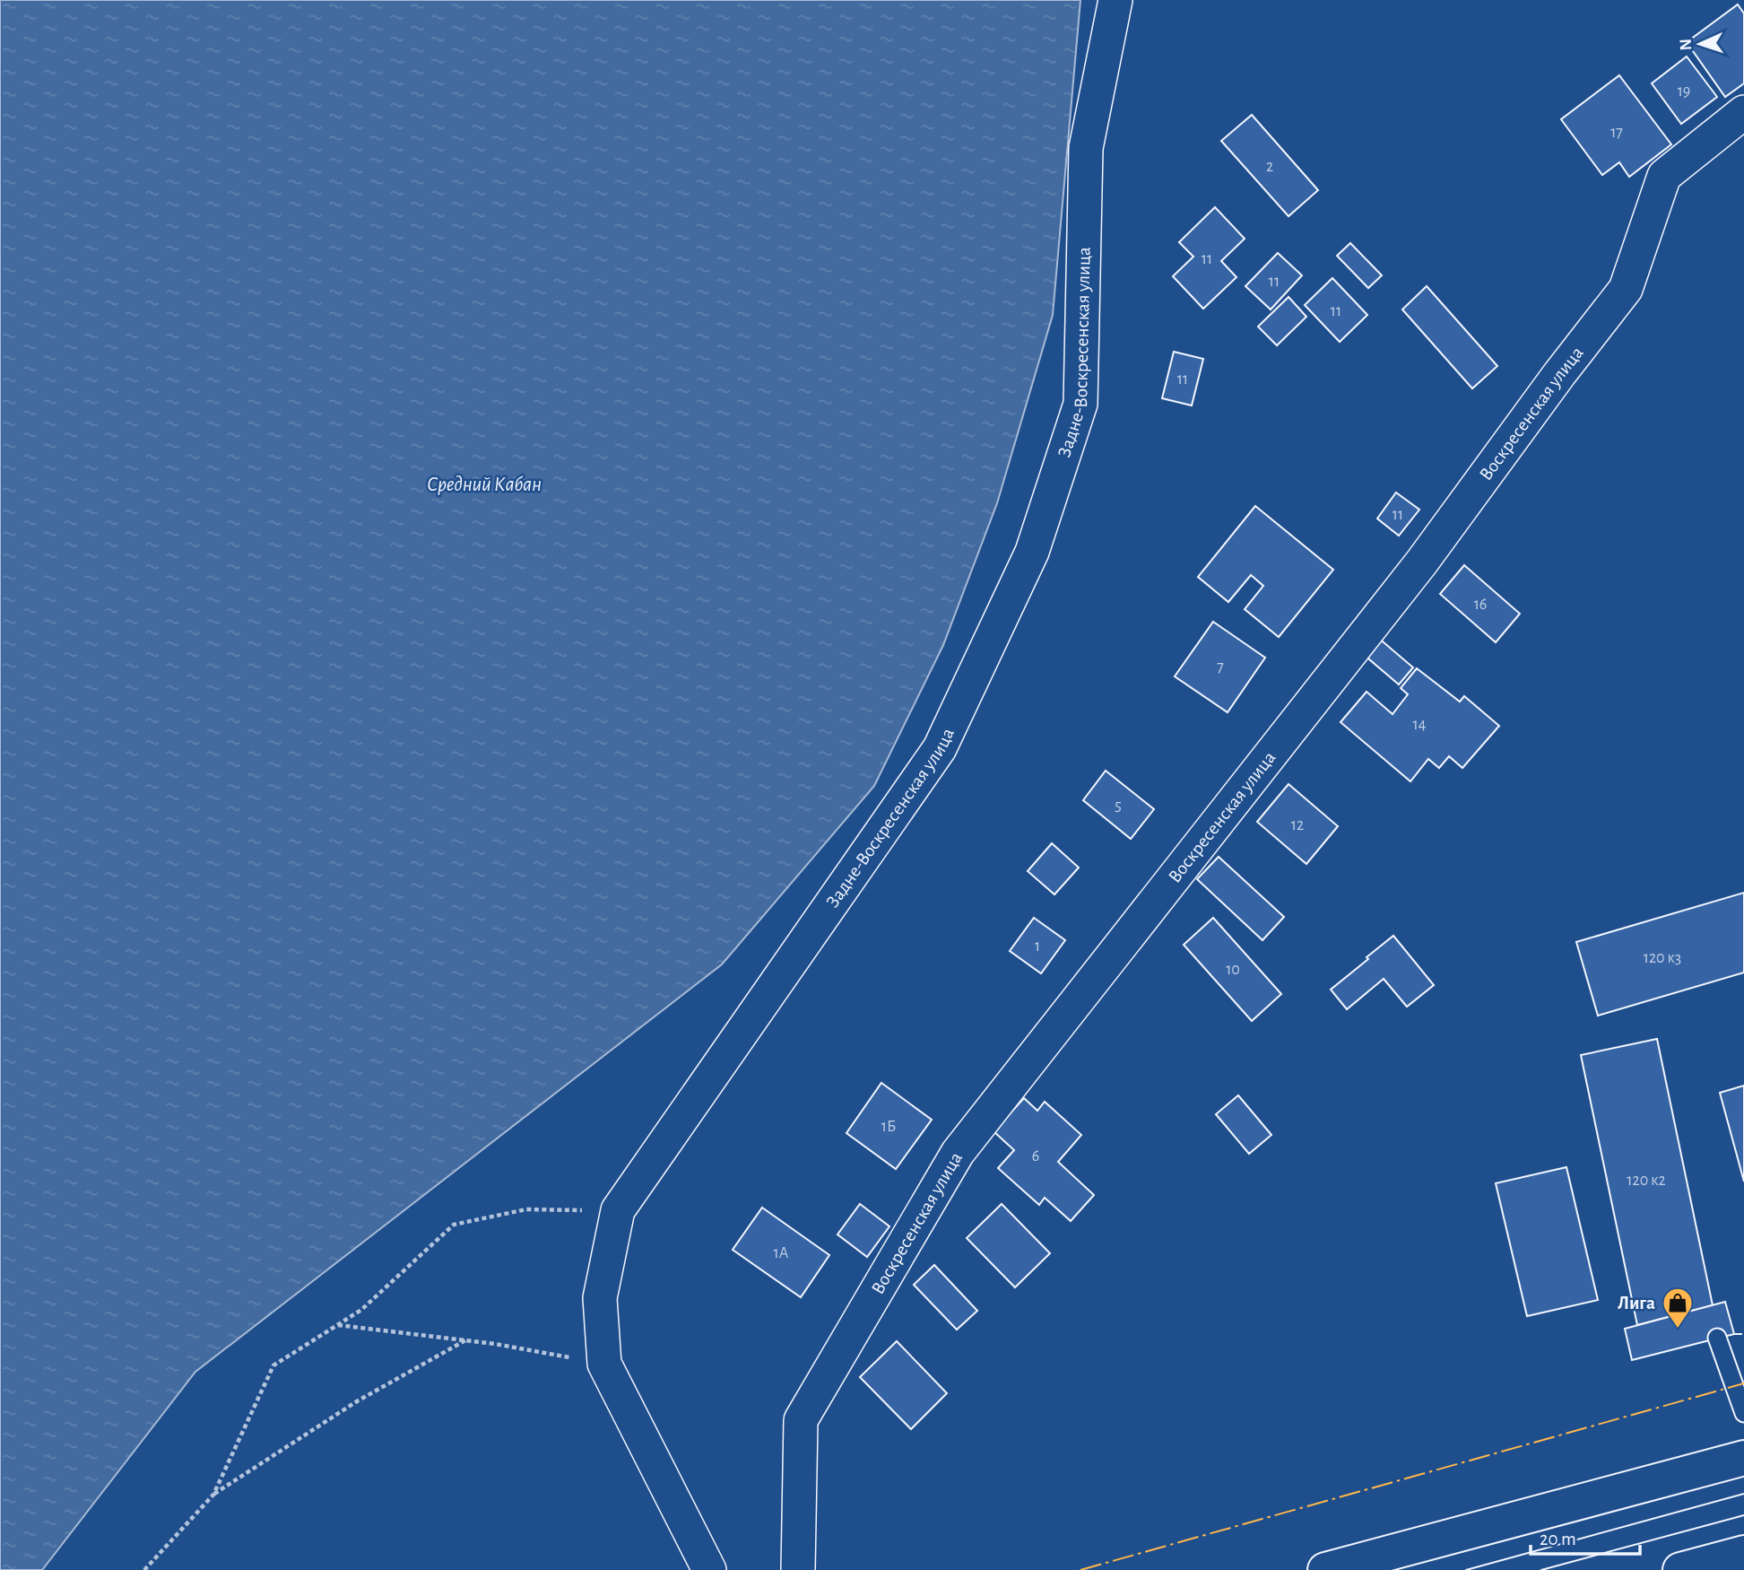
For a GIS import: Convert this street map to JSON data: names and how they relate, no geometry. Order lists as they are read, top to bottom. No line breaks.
{"streets":{"street":["Задне-Воскресенская улица","Воскресенская улица"]},"water":["Средний Кабан"],"places":{"shop":["Лига"]},"house_numbers":["19","17","2","11","11","11","11","11","16","7","14","5","12","1","120 к3","10","1Б","6","120 к2","1А"],"scale_bar":"20 m","north":"left"}
